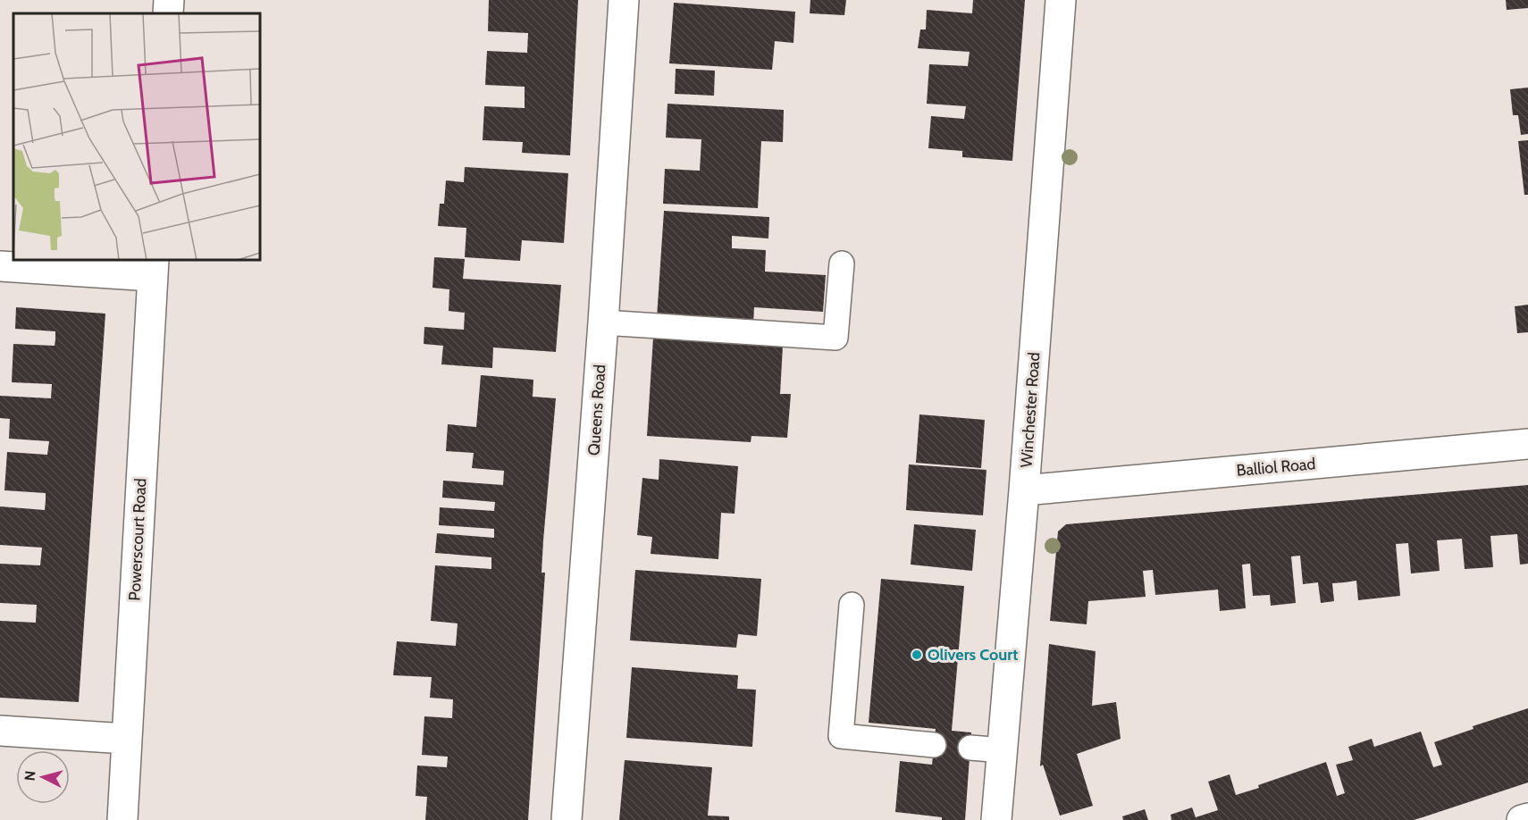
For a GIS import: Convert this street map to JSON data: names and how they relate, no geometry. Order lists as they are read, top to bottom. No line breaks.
{"streets":{"street":["Queens Road","Winchester Road","Balliol Road","Powerscourt Road"]},"crossings":[["Winchester Road","Balliol Road"]],"places":["Olivers Court"],"north":"left"}
